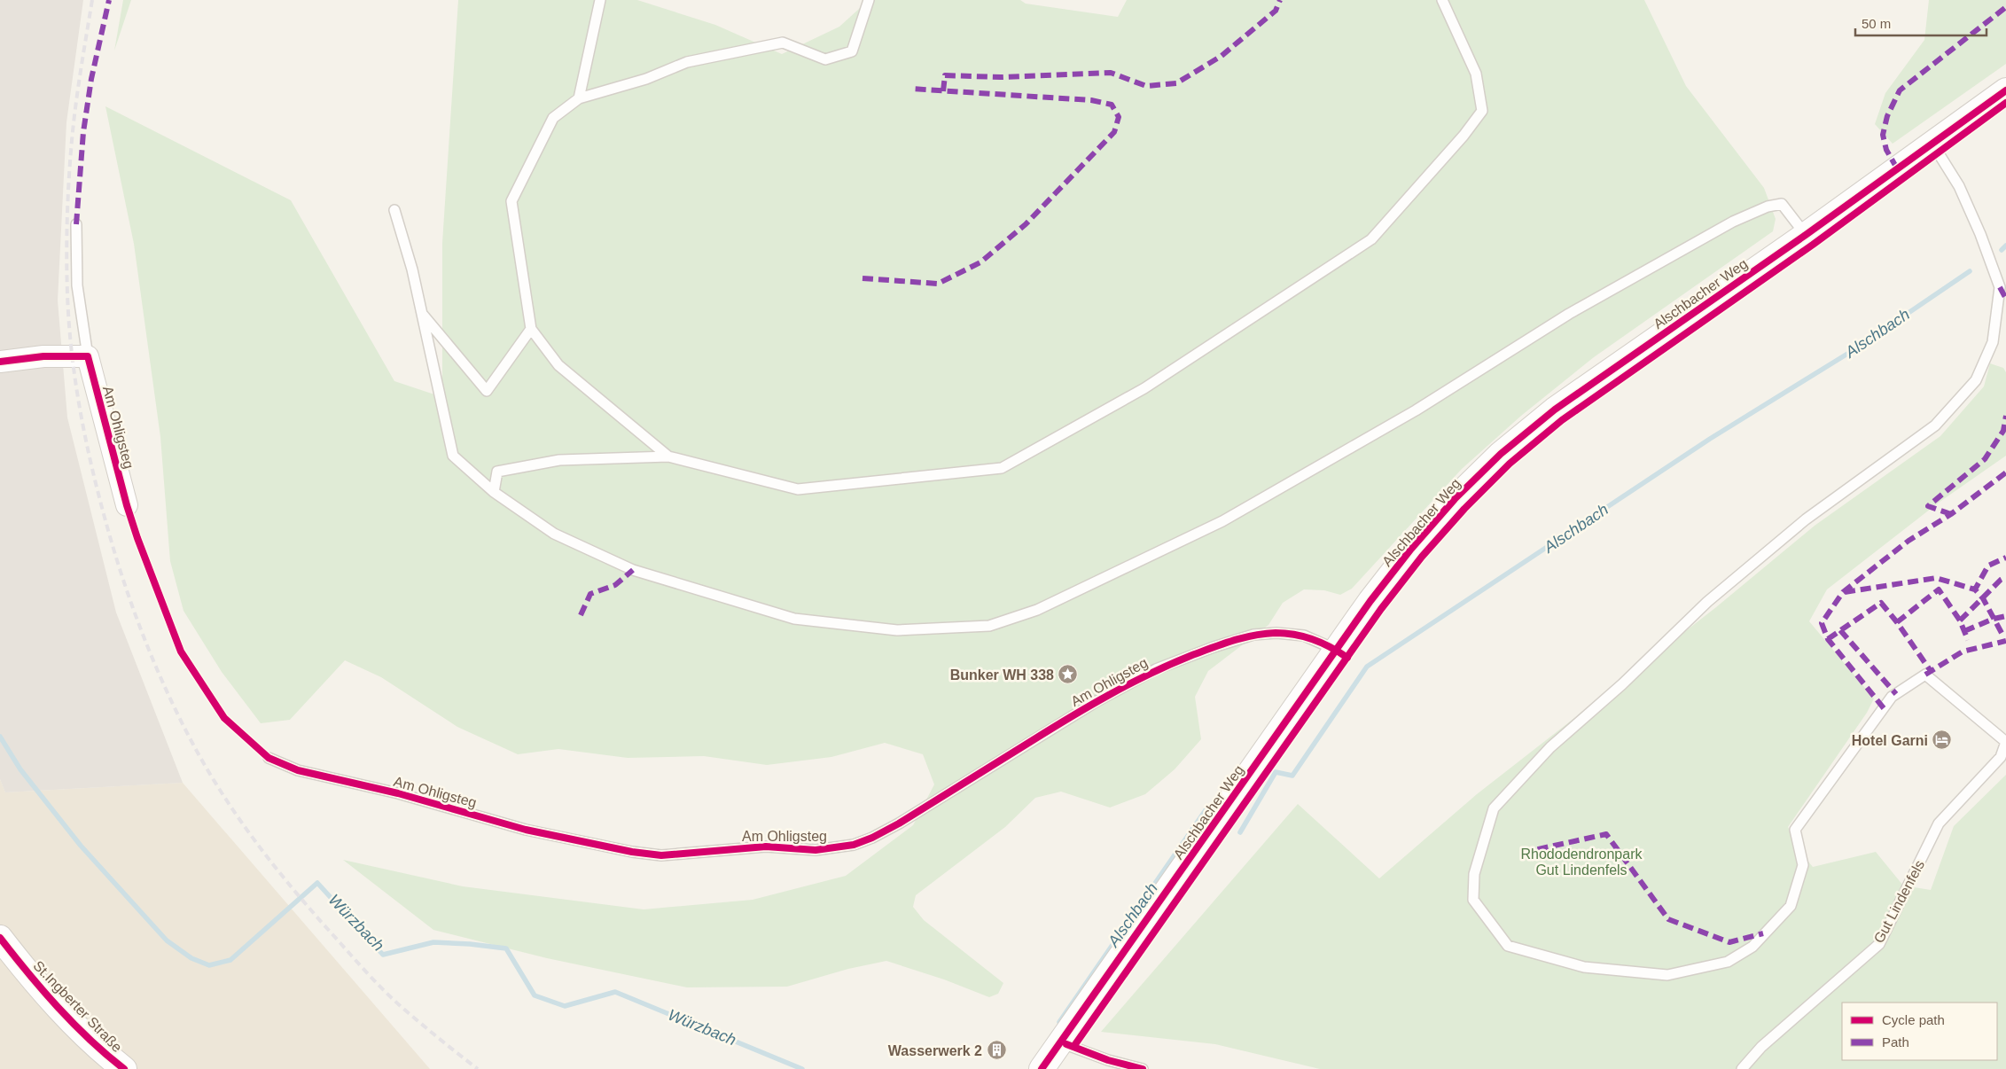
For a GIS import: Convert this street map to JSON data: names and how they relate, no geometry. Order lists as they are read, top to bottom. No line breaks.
{"streets":{"street":["Alschbacher Weg","Am Ohligsteg","St.Ingberter Straße"],"lane":["Gut Lindenfels"]},"crossings":[["Alschbacher Weg","Am Ohligsteg"],["Alschbacher Weg","Gut Lindenfels"]],"water":["Alschbach","Würzbach"],"parks":["Rhododendronpark Gut Lindenfels"],"places":{"place":["Bunker WH 338"],"hotel":["Hotel Garni"],"building":["Wasserwerk 2"]},"legend":["Cycle path","Path"],"scale_bar":"50 m"}
